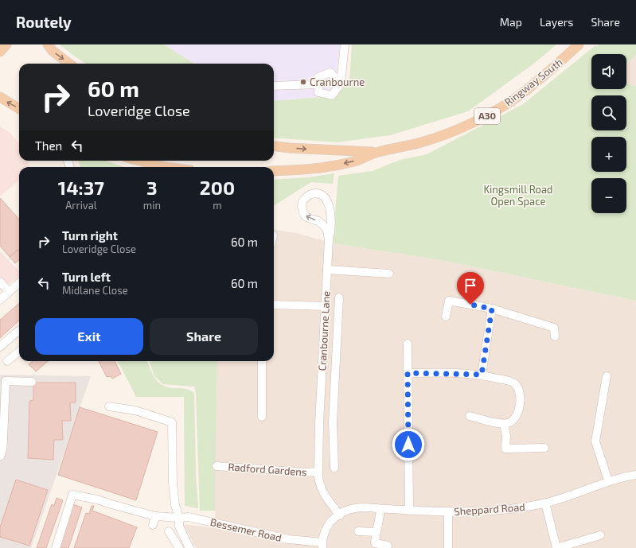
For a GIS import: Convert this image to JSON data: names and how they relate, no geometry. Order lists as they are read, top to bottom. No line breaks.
{"streets":{"main road":["Ringway South","A30"],"street":["Cranbourne Lane","Radford Gardens","Sheppard Road","Bessemer Road"]},"crossings":[["Cranbourne Lane","Radford Gardens"],["Cranbourne Lane","Sheppard Road"]],"parks":["Kingsmill Road Open Space"],"places":["Cranbourne"],"page":{"header":"Routely","nav":["Map","Layers","Share"],"map_buttons":["+","−"],"turn":["60 m","Loveridge Close"],"then":"Then","eta":["14:37","Arrival","3","min","200","m"],"list":[{"name":"Turn right","note":"Loveridge Close","value":"60 m"},{"name":"Turn left","note":"Midlane Close","value":"60 m"}],"buttons":["Exit","Share"]}}
